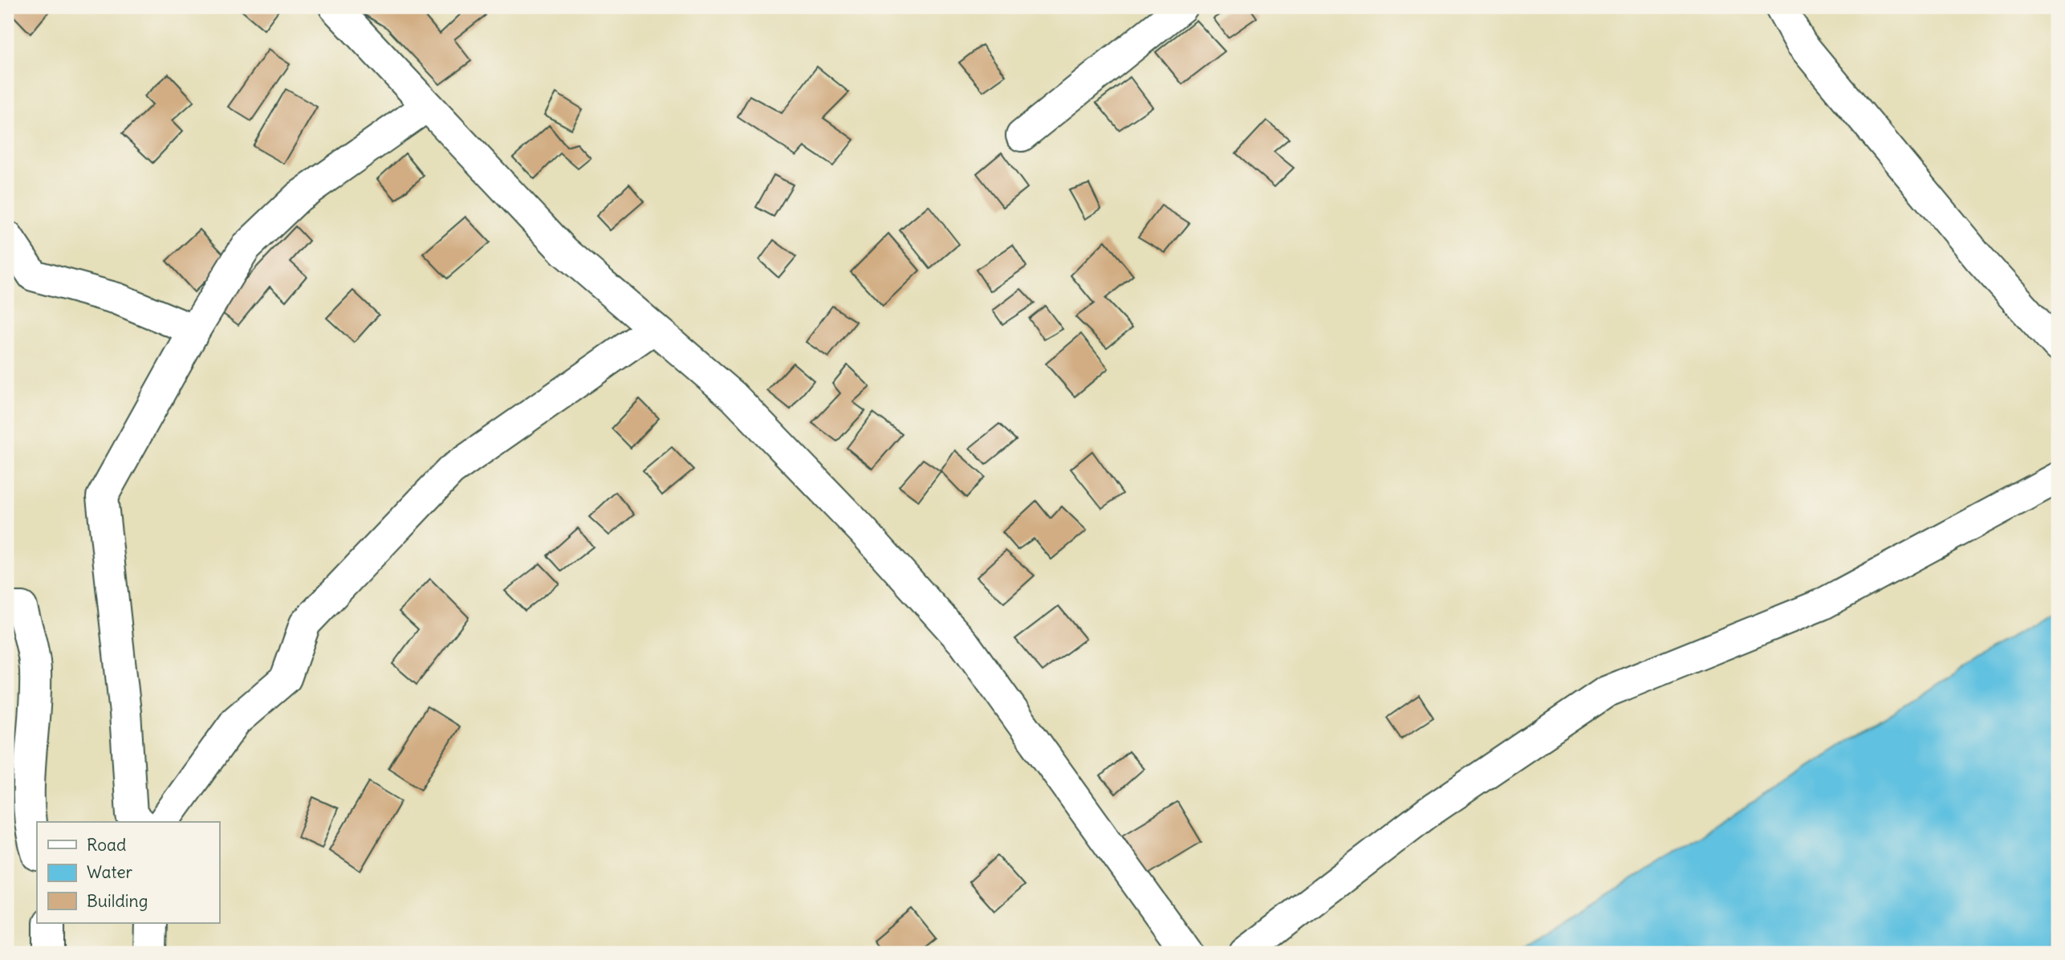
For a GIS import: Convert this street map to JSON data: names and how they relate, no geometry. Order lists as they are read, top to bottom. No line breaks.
{"legend":["Road","Water","Building"]}
